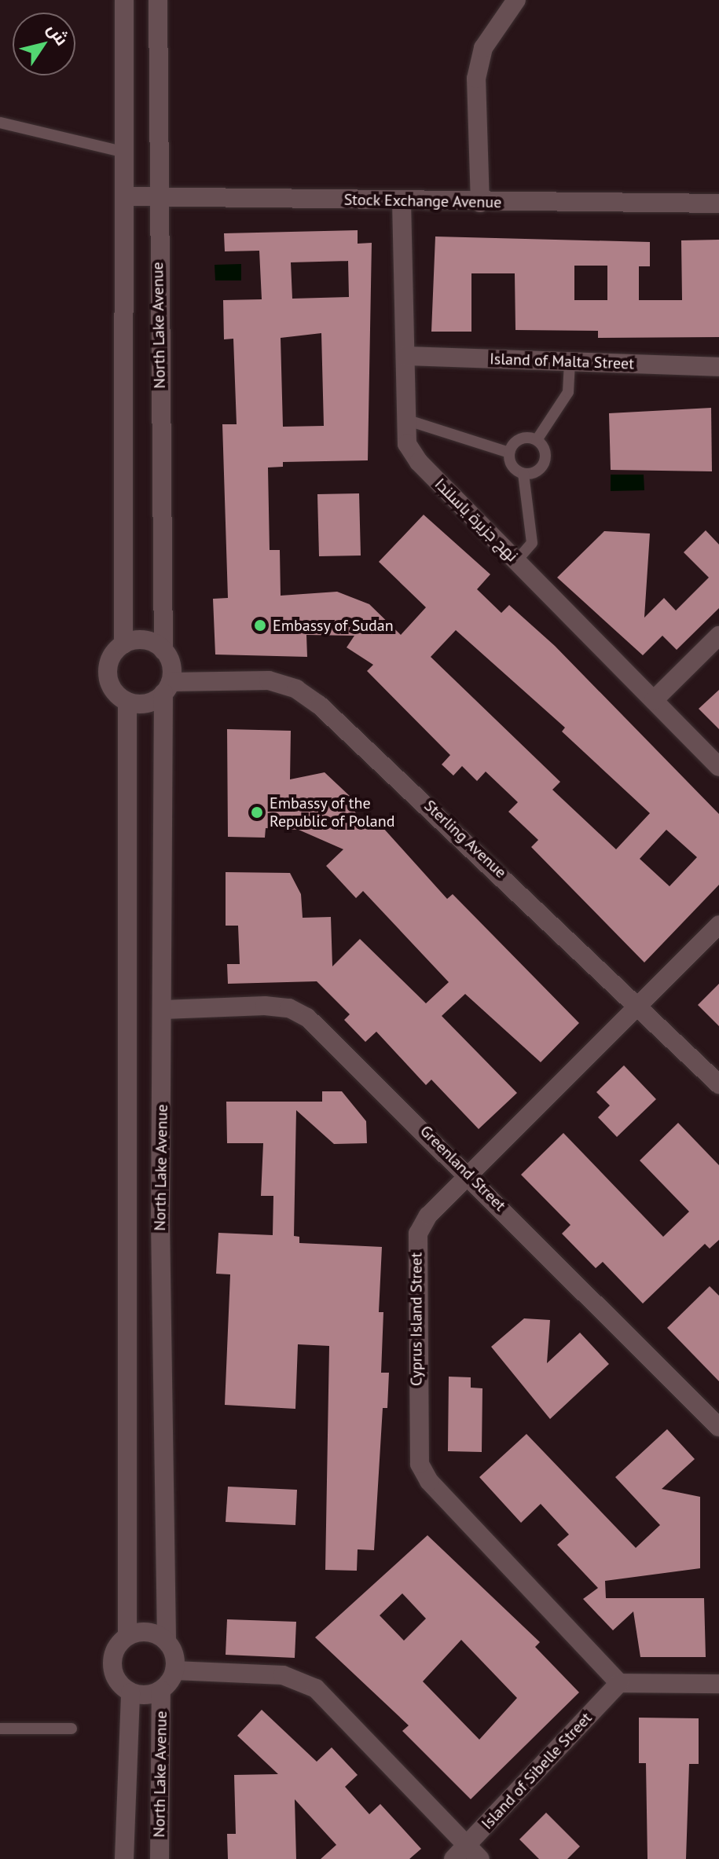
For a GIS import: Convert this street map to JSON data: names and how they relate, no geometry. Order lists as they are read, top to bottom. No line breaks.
{"streets":{"street":["Stock Exchange Avenue","North Lake Avenue","Island of Malta Street","نهج جزيرة ياسلندا","Sterling Avenue","Greenland Street","Cyprus Island Street","Island of Sibelle Street"]},"crossings":[["Stock Exchange Avenue","North Lake Avenue"],["Stock Exchange Avenue","نهج جزيرة ياسلندا"],["North Lake Avenue","Sterling Avenue"],["North Lake Avenue","Greenland Street"],["Island of Malta Street","نهج جزيرة ياسلندا"],["Sterling Avenue","Cyprus Island Street"],["Greenland Street","Cyprus Island Street"],["Cyprus Island Street","Island of Sibelle Street"]],"places":["Embassy of Sudan","Embassy of the Republic of Poland"],"north":"top right"}
